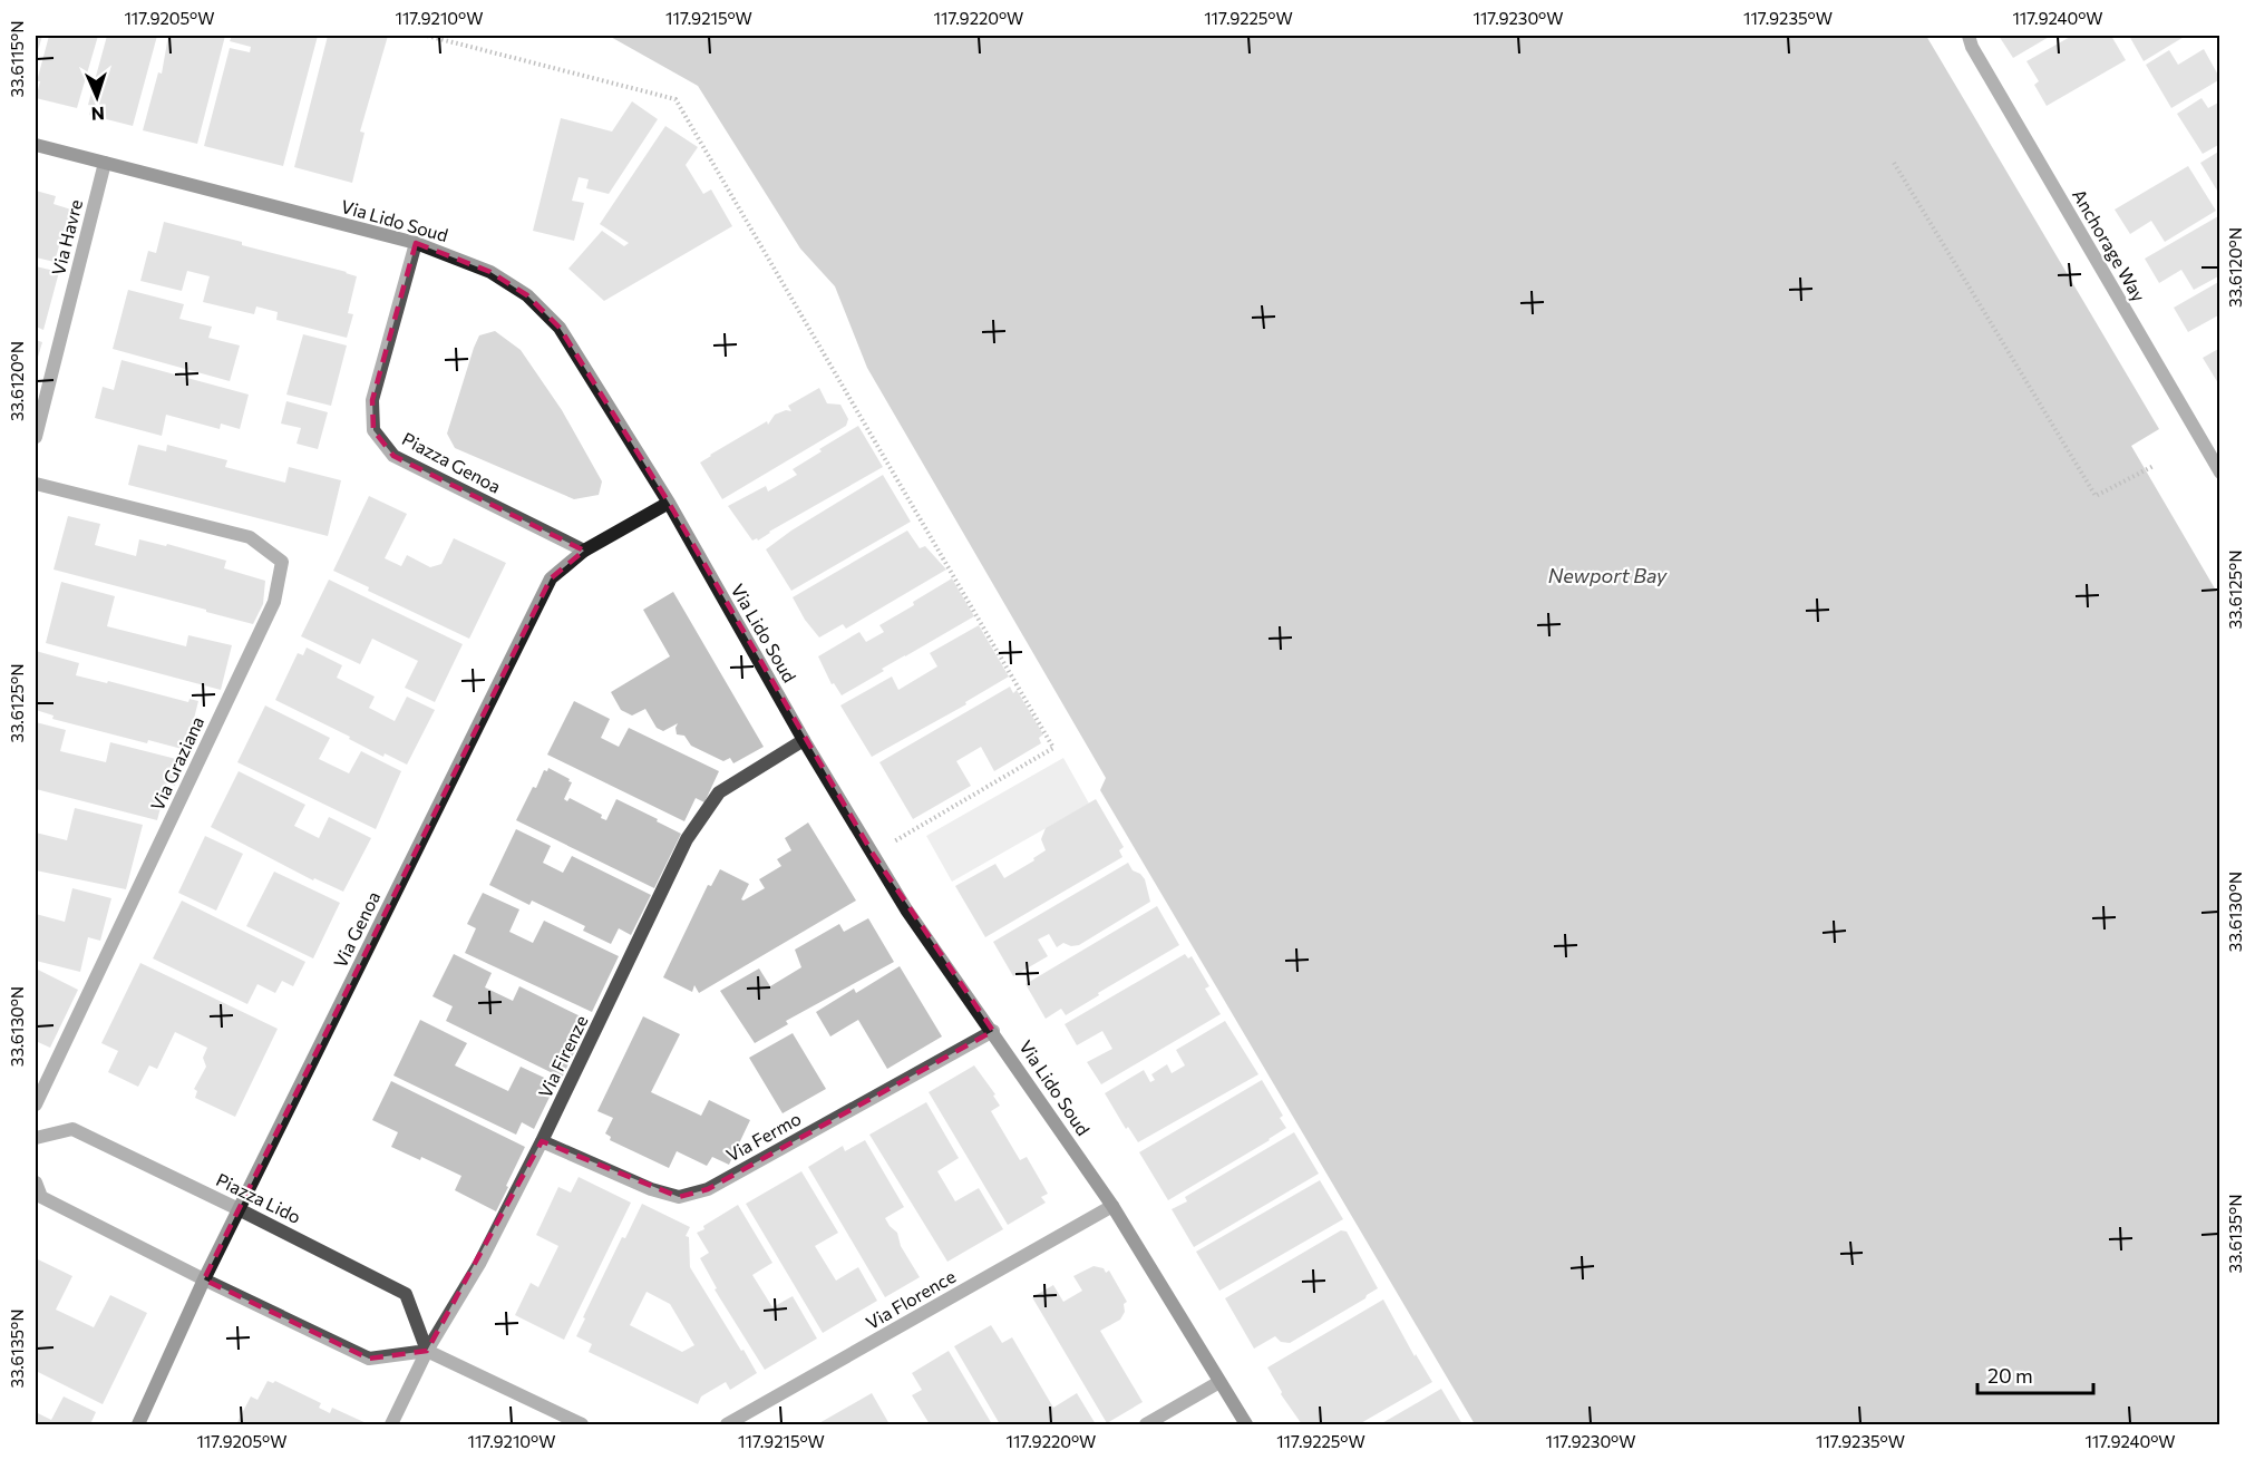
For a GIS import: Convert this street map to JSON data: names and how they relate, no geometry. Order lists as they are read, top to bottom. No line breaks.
{"streets":{"street":["Via Lido Soud","Via Havre","Anchorage Way","Piazza Genoa","Via Graziana","Via Genoa","Via Firenze","Via Fermo","Piazza Lido","Via Florence"]},"crossings":[["Via Lido Soud","Via Havre"],["Via Lido Soud","Piazza Genoa"],["Via Lido Soud","Via Genoa"],["Via Lido Soud","Via Firenze"],["Via Lido Soud","Via Fermo"],["Via Lido Soud","Via Florence"],["Piazza Genoa","Via Genoa"],["Via Genoa","Piazza Lido"],["Via Firenze","Via Fermo"],["Via Firenze","Piazza Lido"]],"water":["Newport Bay"],"scale_bar":"20 m","north":"bottom","coordinates":["117.9205°W","117.9210°W","117.9215°W","117.9220°W","117.9225°W","117.9230°W","117.9235°W","117.9240°W","33.6115°N","33.6120°N","33.6125°N","33.6130°N","33.6135°N"]}
